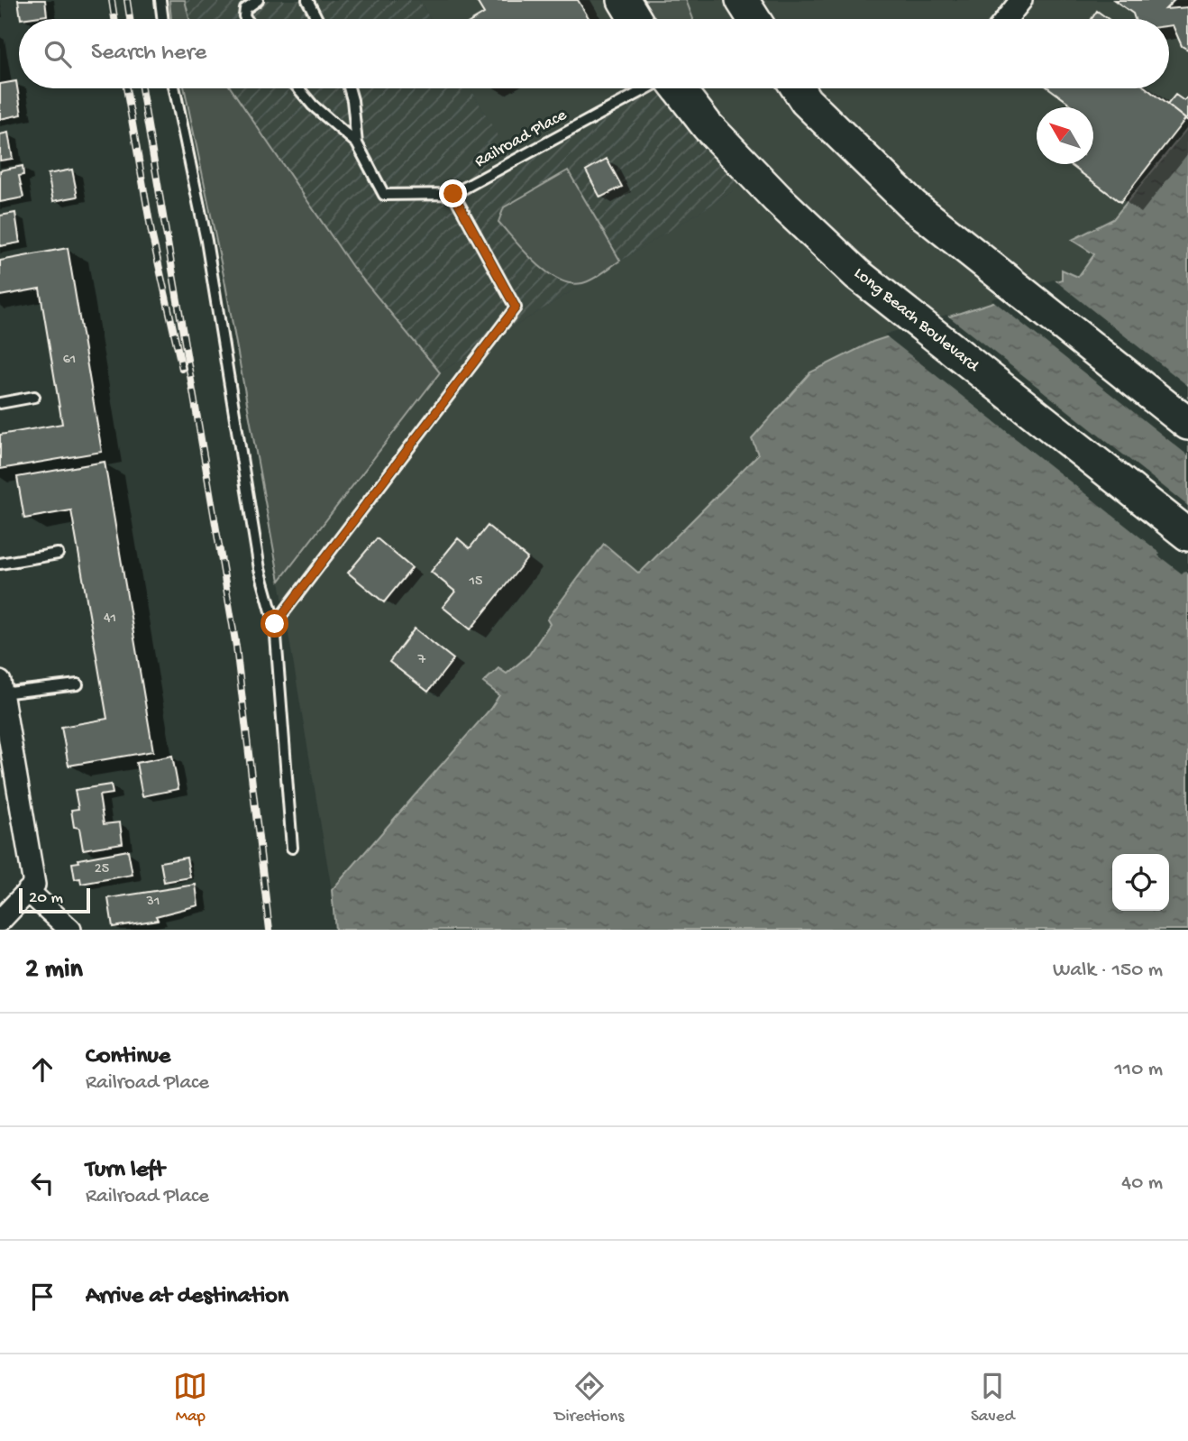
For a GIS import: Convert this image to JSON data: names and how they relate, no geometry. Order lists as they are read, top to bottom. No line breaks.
{"streets":{"main road":["Long Beach Boulevard"],"lane":["Railroad Place"]},"house_numbers":["61","15","41","7","25","31"],"scale_bar":"20 m","north":"top left","page":{"search":"Search here","scale":"20 m","heading":["2 min","Walk · 150 m"],"list":[["Continue","Railroad Place","110 m"],["Turn left","Railroad Place","40 m"],"Arrive at destination"],"nav":["Map","Directions","Saved"]}}
